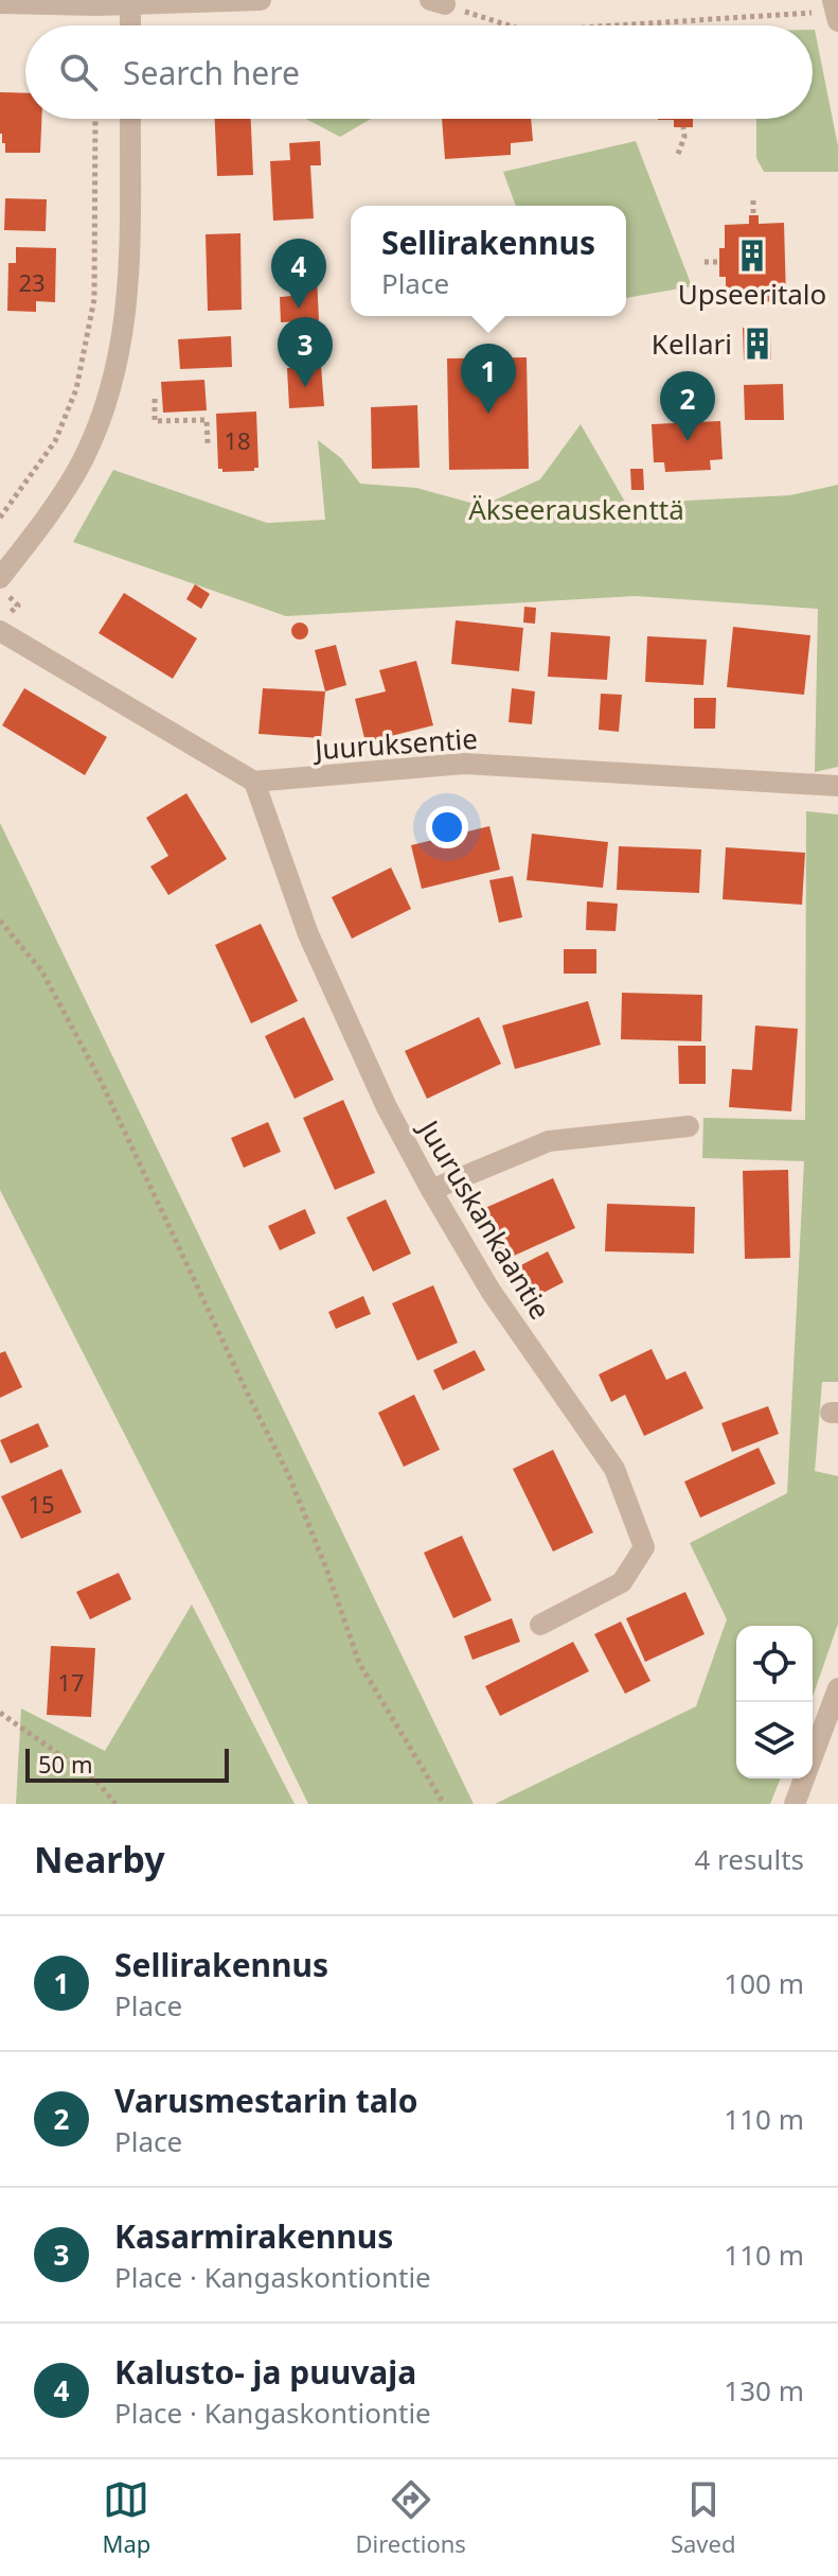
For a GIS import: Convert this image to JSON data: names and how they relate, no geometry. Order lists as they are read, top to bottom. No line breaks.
{"streets":{"street":["Juuruksentie","Juuruskankaantie"]},"crossings":[["Juuruksentie","Juuruskankaantie"]],"parks":["Äkseerauskenttä"],"places":{"building":["Upseeritalo","Kellari"]},"house_numbers":["23","18","15","17"],"scale_bar":"50 m","page":{"search":"Search here","popup":["Sellirakennus","Place"],"pins":["4","3","1","2"],"scale":"50 m","heading":["Nearby","4 results"],"list":[{"mark":"1","name":"Sellirakennus","note":"Place","value":"100 m"},{"mark":"2","name":"Varusmestarin talo","note":"Place","value":"110 m"},{"mark":"3","name":"Kasarmirakennus","note":"Place · Kangaskontiontie","value":"110 m"},{"mark":"4","name":"Kalusto- ja puuvaja","note":"Place · Kangaskontiontie","value":"130 m"}],"nav":["Map","Directions","Saved"]}}
